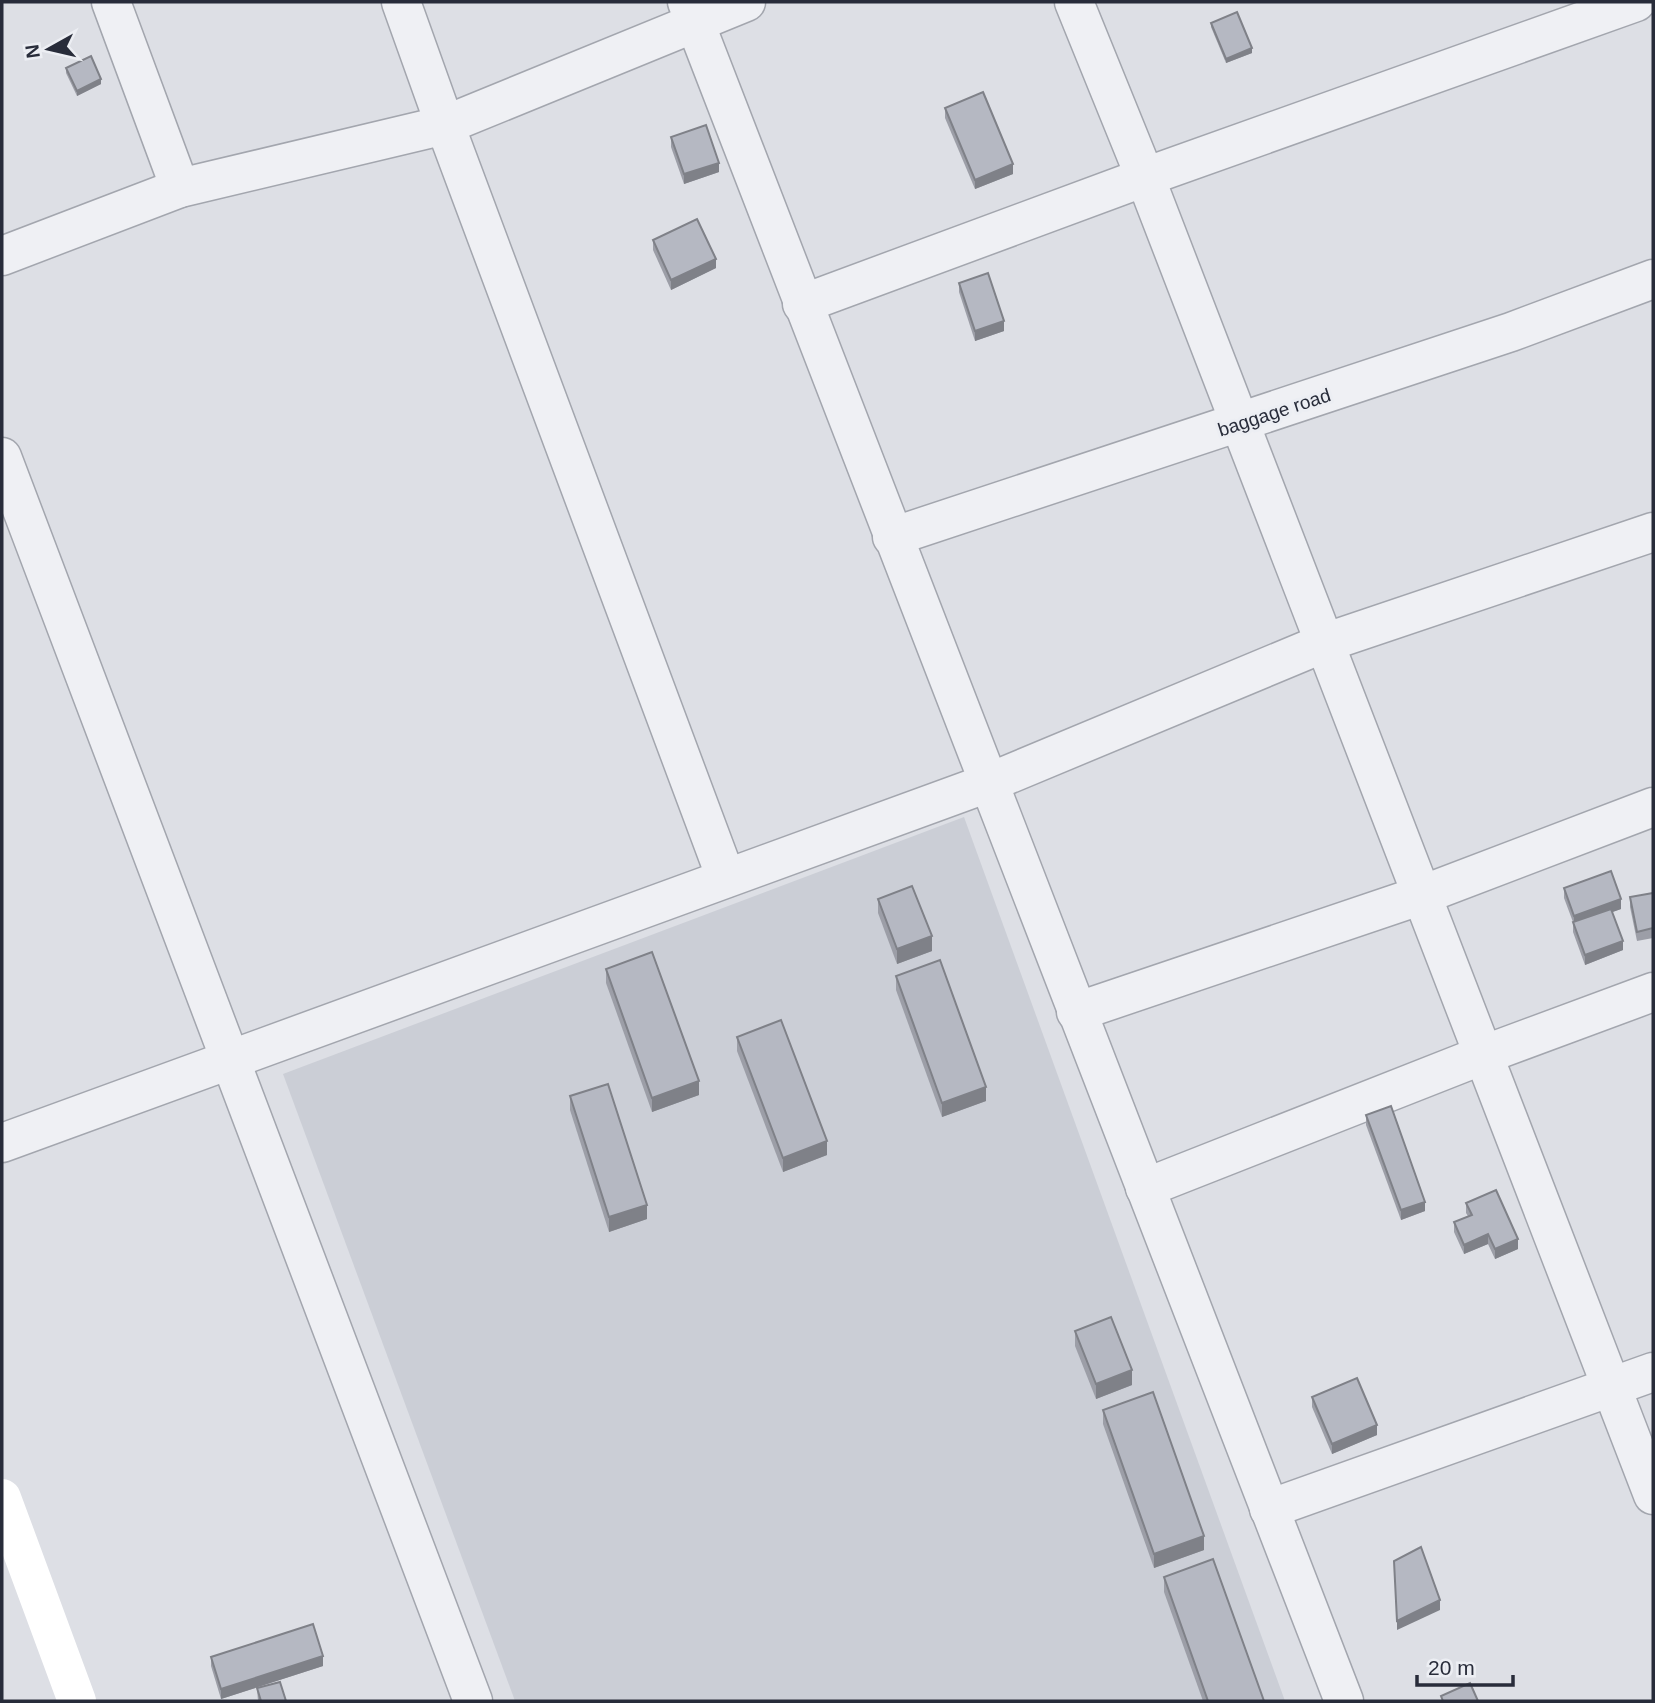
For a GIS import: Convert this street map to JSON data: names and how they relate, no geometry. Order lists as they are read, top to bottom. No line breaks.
{"streets":{"street":["baggage road"]},"scale_bar":"20 m","north":"left"}
